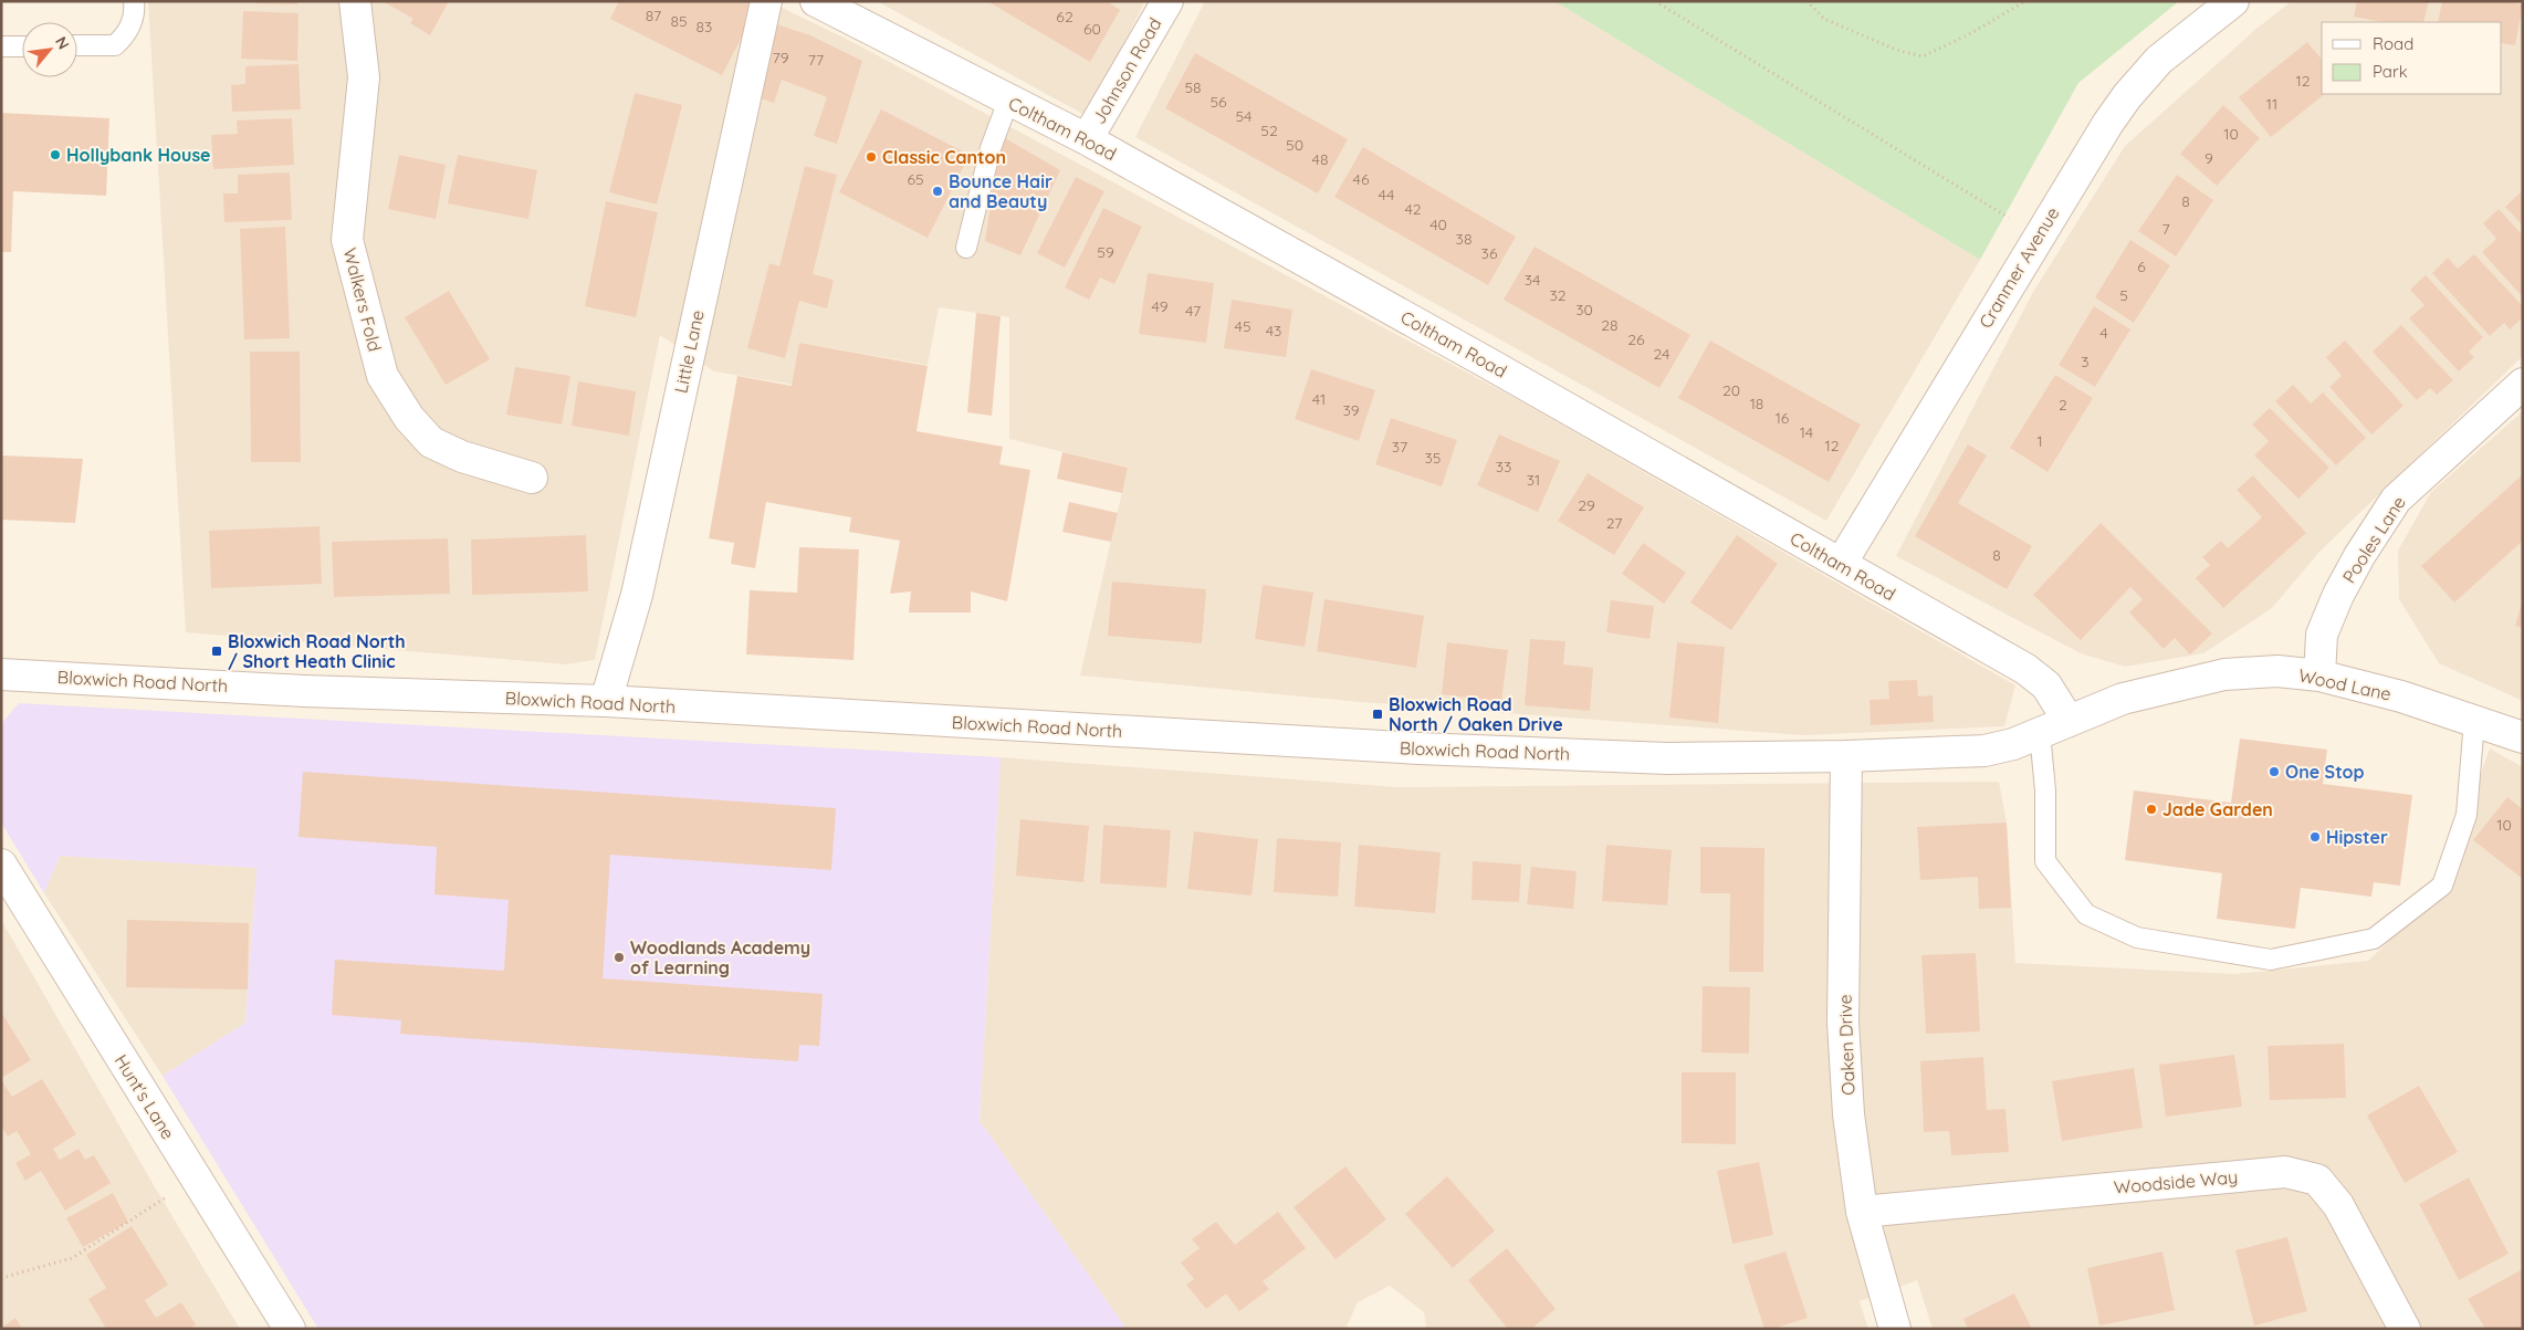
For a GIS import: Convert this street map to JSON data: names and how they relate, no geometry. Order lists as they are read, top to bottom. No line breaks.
{"streets":{"street":["Johnson Road","Coltham Road","Cranmer Avenue","Walkers Fold","Little Lane","Pooles Lane","Bloxwich Road North","Wood Lane","Oaken Drive","Hunt's Lane","Woodside Way"]},"crossings":[["Johnson Road","Coltham Road"],["Coltham Road","Cranmer Avenue"],["Coltham Road","Bloxwich Road North"],["Coltham Road","Wood Lane"],["Little Lane","Bloxwich Road North"],["Pooles Lane","Wood Lane"],["Bloxwich Road North","Wood Lane"],["Bloxwich Road North","Oaken Drive"],["Oaken Drive","Woodside Way"]],"places":{"other":["Hollybank House","Classic Canton","Bounce Hair and Beauty","One Stop","Jade Garden","Hipster","Woodlands Academy of Learning"],"transit":["Bloxwich Road North / Short Heath Clinic","Bloxwich Road North / Oaken Drive"]},"house_numbers":["87","62","85","83","60","79","77","12","58","56","11","54","52","10","50","9","48","65","46","44","8","42","40","7","38","59","36","6","34","32","5","49","30","47","28","45","43","4","26","24","3","20","41","18","2","39","16","14","1","12","37","35","33","31","29","27","8","10"],"legend":["Road","Park"],"north":"top right"}
